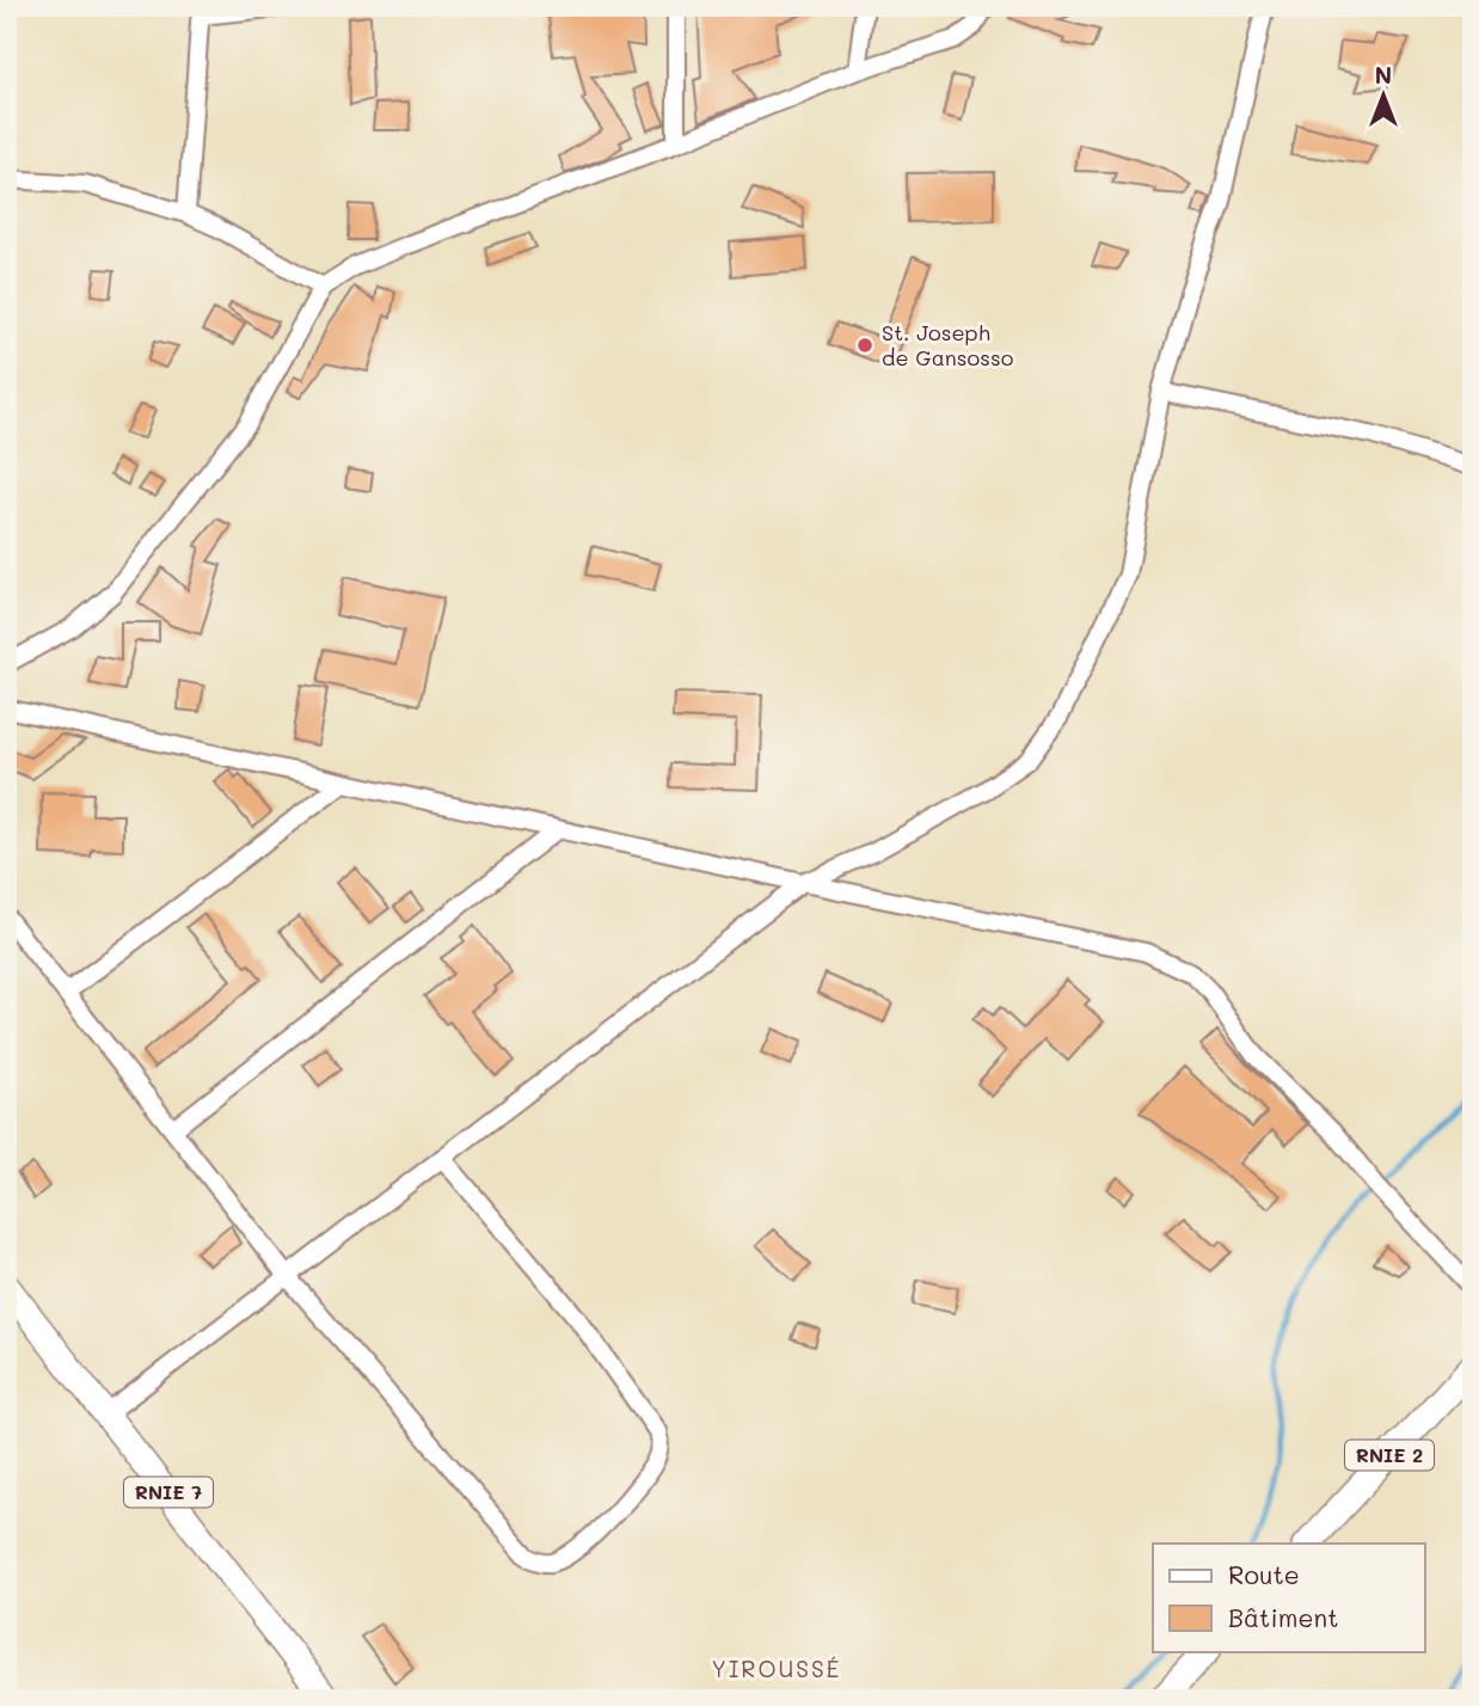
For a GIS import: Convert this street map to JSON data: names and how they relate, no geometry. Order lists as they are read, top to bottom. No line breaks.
{"streets":{"main road":["RNIE 2","RNIE 7"]},"districts":["YIROUSSÉ"],"places":["St. Joseph de Gansosso"],"legend":["Route","Bâtiment"],"north":"top"}
